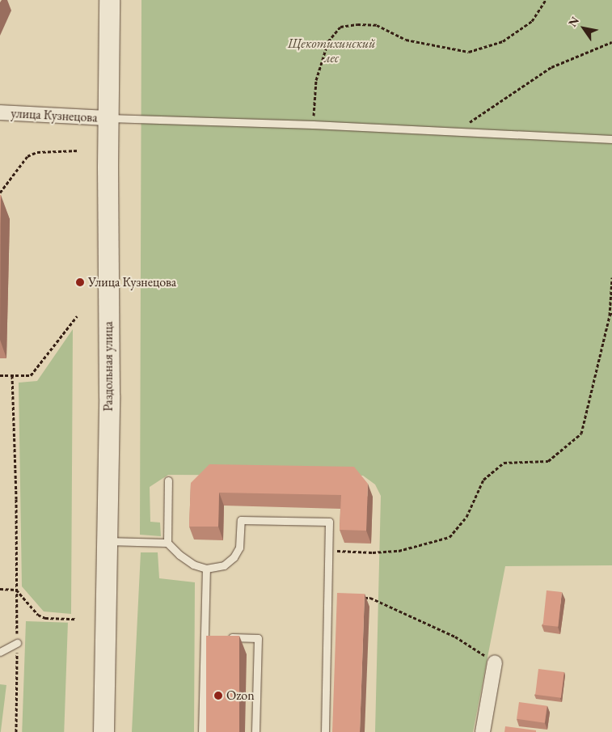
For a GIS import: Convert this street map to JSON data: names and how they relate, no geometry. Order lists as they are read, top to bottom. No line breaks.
{"streets":{"main road":["Раздольная улица"],"street":["улица Кузнецова"]},"crossings":[["улица Кузнецова","Раздольная улица"]],"parks":["Щекотихинский лес"],"places":["Улица Кузнецова","Ozon"],"north":"top left"}
